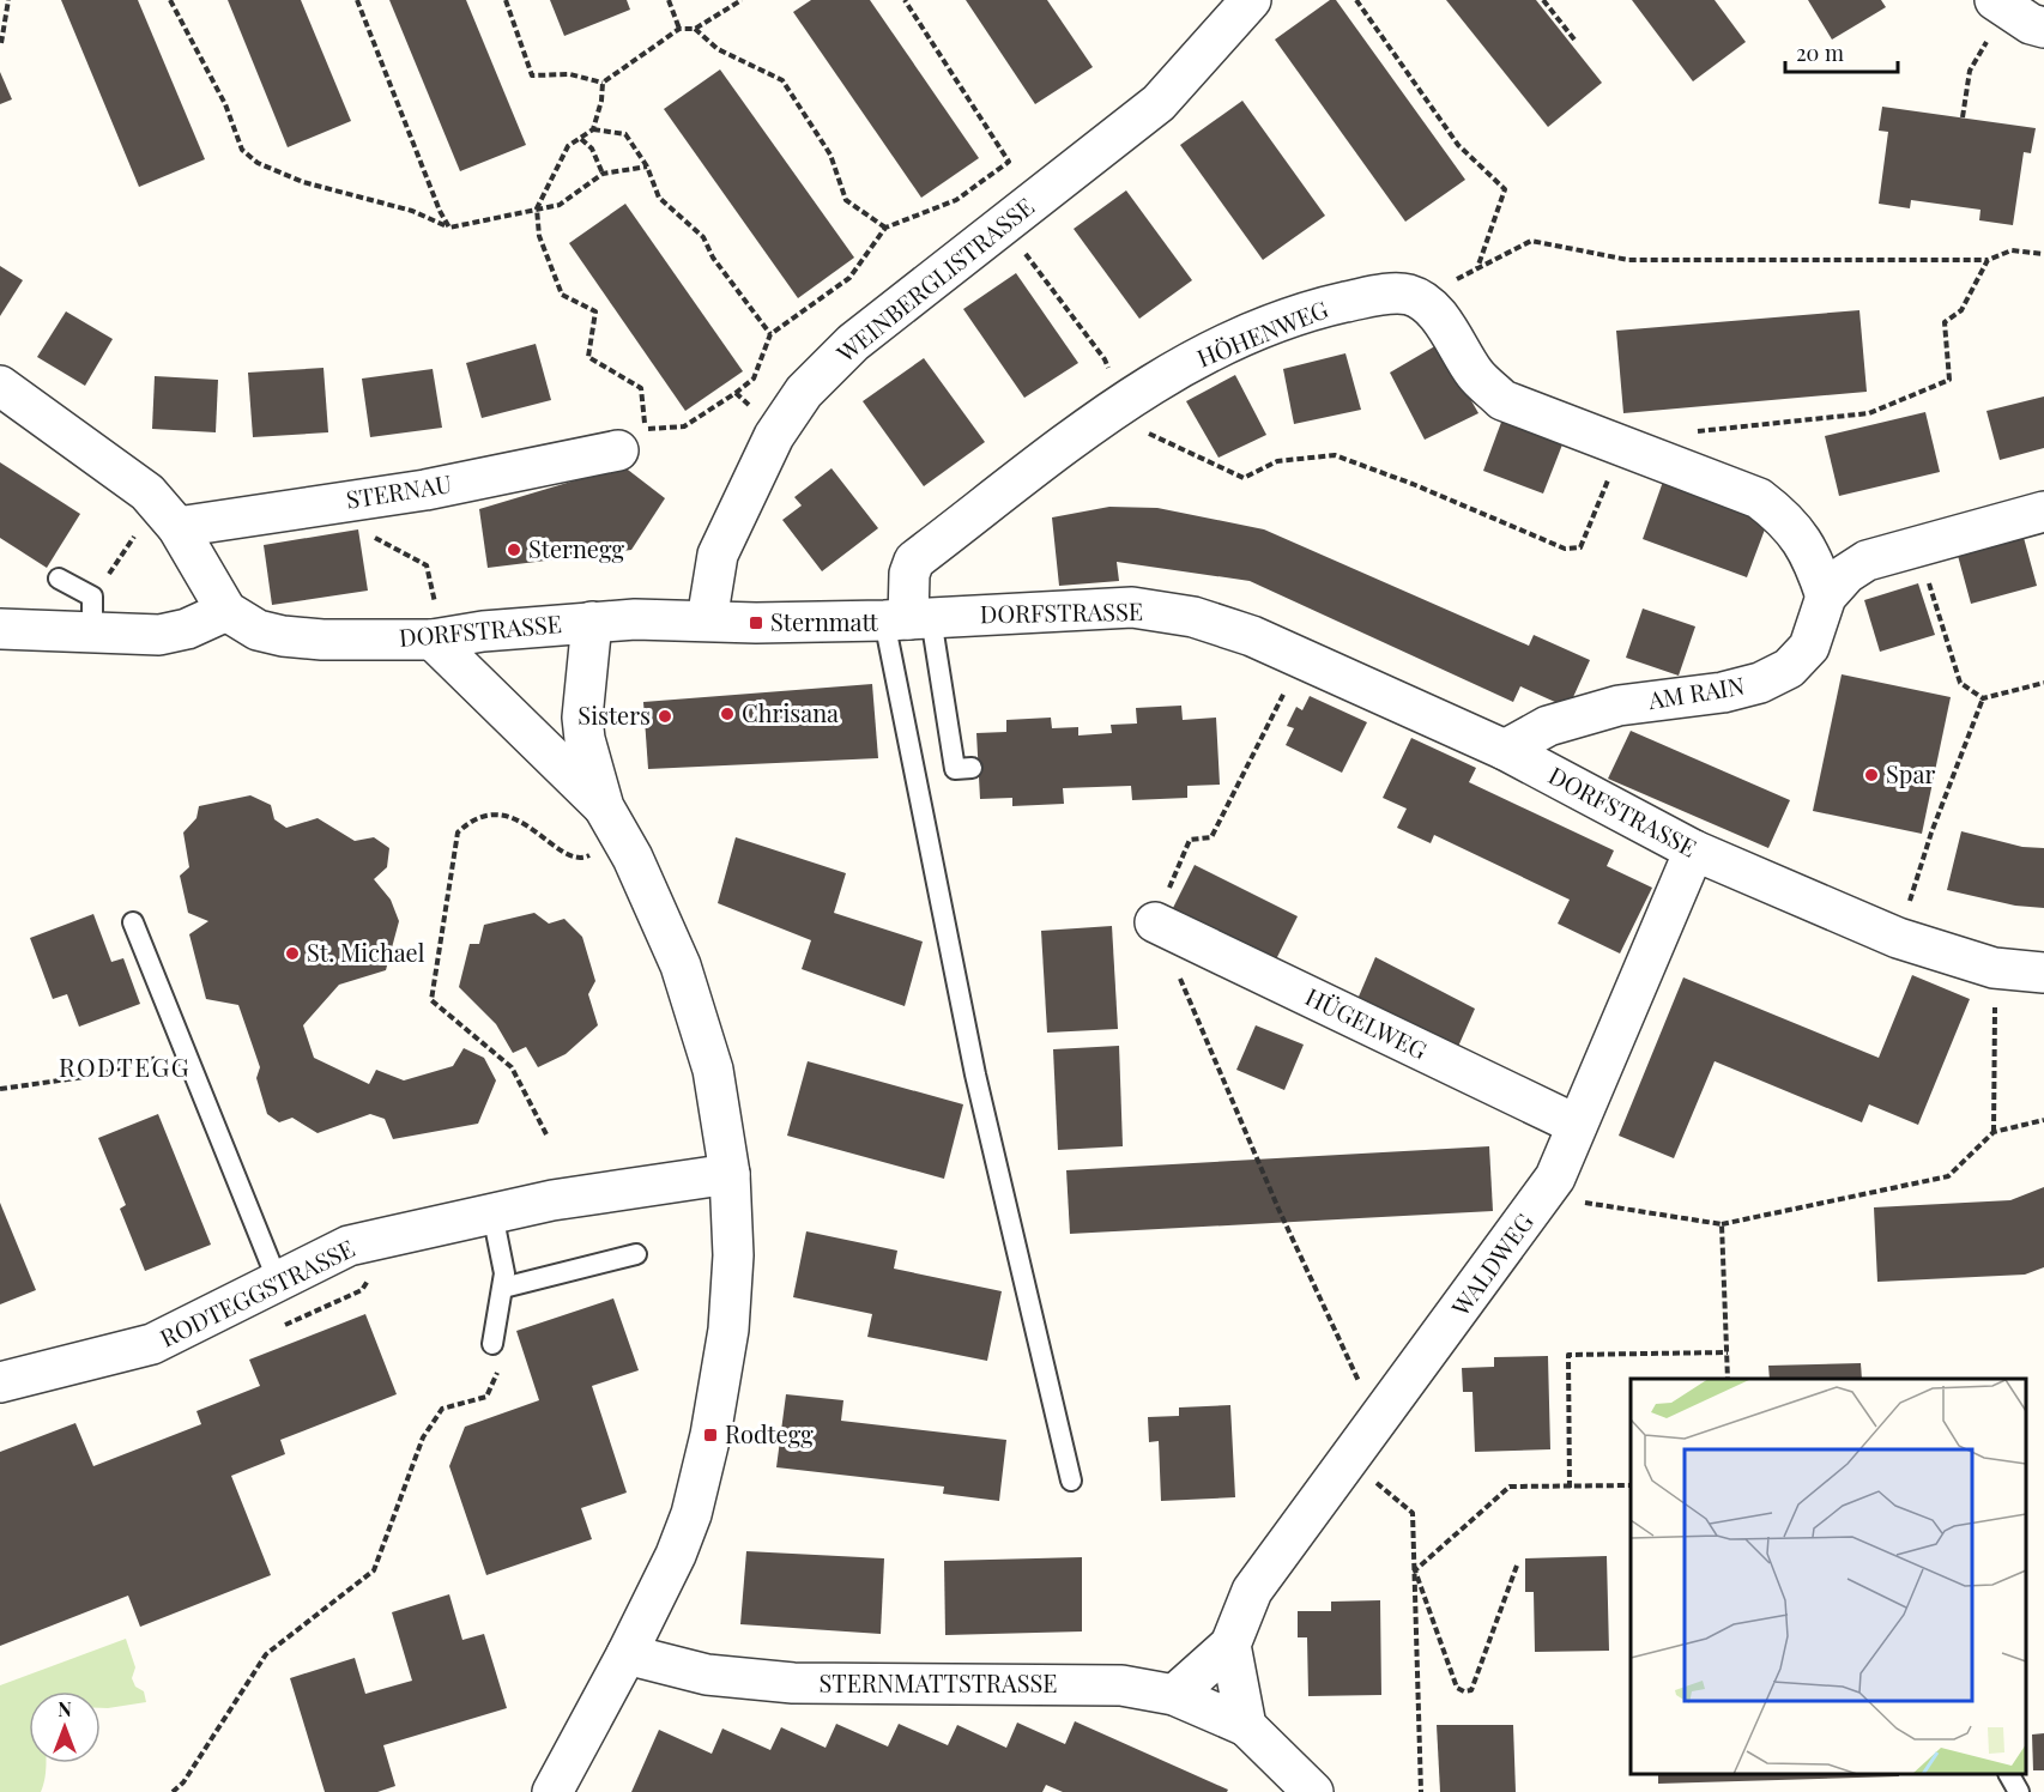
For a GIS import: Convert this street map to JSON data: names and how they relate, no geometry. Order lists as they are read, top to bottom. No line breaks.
{"streets":{"street":["WEINBERGLISTRASSE","HÖHENWEG","STERNAU","DORFSTRASSE","AM RAIN","HÜGELWEG","WALDWEG","RODTEGGSTRASSE","STERNMATTSTRASSE"]},"crossings":[["WEINBERGLISTRASSE","DORFSTRASSE"],["HÖHENWEG","DORFSTRASSE"],["DORFSTRASSE","AM RAIN"],["DORFSTRASSE","WALDWEG"],["HÜGELWEG","WALDWEG"],["WALDWEG","STERNMATTSTRASSE"]],"districts":["RODTEGG"],"places":{"other":["Sternegg","Chrisana","Sisters","Spar","St. Michael"],"transit":["Sternmatt","Rodtegg"]},"scale_bar":"20 m","north":"top"}
